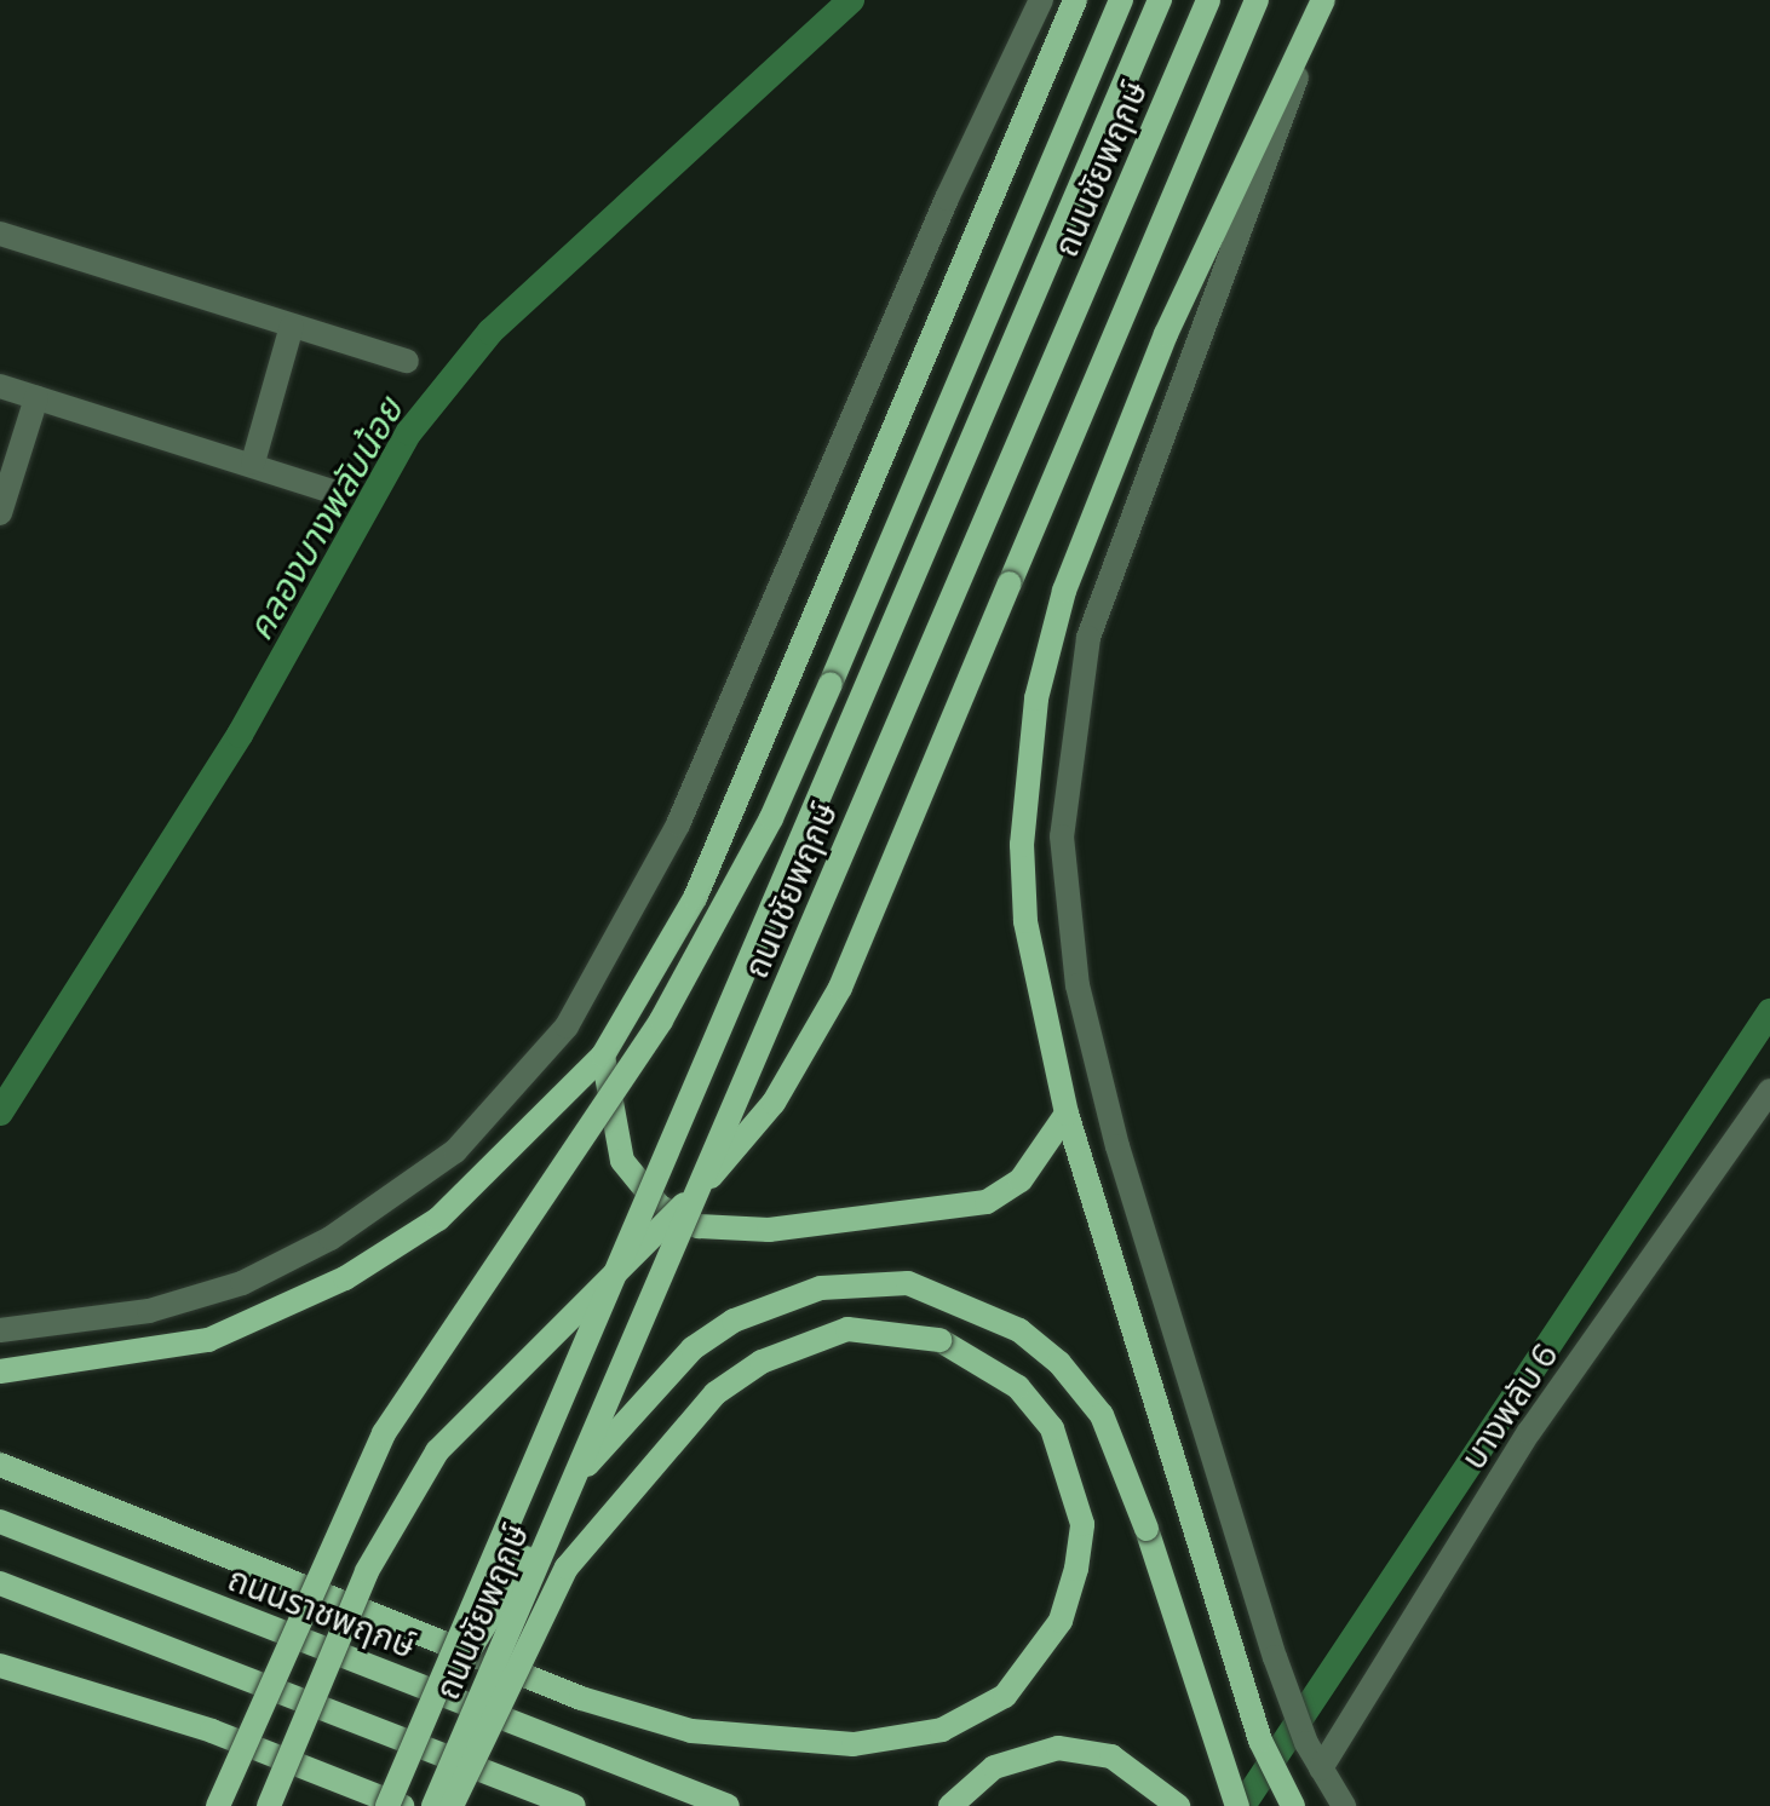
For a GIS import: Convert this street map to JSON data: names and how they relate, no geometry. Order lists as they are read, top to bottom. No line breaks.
{"streets":{"main road":["ถนนชัยพฤกษ์","ถนนราชพฤกษ์"],"street":["บางพลับ 6"]},"water":["คลองบางพลับน้อย"]}
